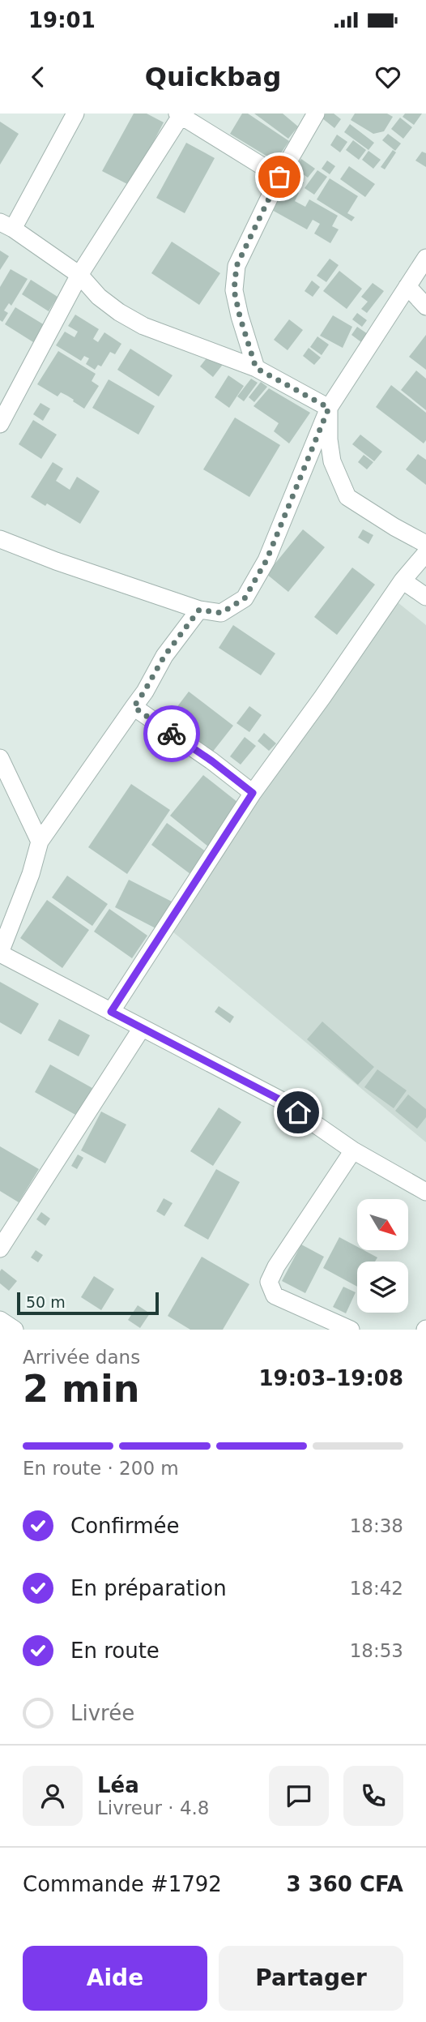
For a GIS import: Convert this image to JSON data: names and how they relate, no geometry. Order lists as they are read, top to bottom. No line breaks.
{"scale_bar":"50 m","north":"bottom right","page":{"status":"19:01","header":"Quickbag","scale":"50 m","heading":["2 min","Arrivée dans","19:03–19:08"],"panel":["Léa","Livreur · 4.8","Commande #1792","3 360 CFA"],"bar":"En route · 200 m","list":[["Confirmée","18:38"],["En préparation","18:42"],["En route","18:53"],"Livrée"],"buttons":["Aide","Partager"]}}
